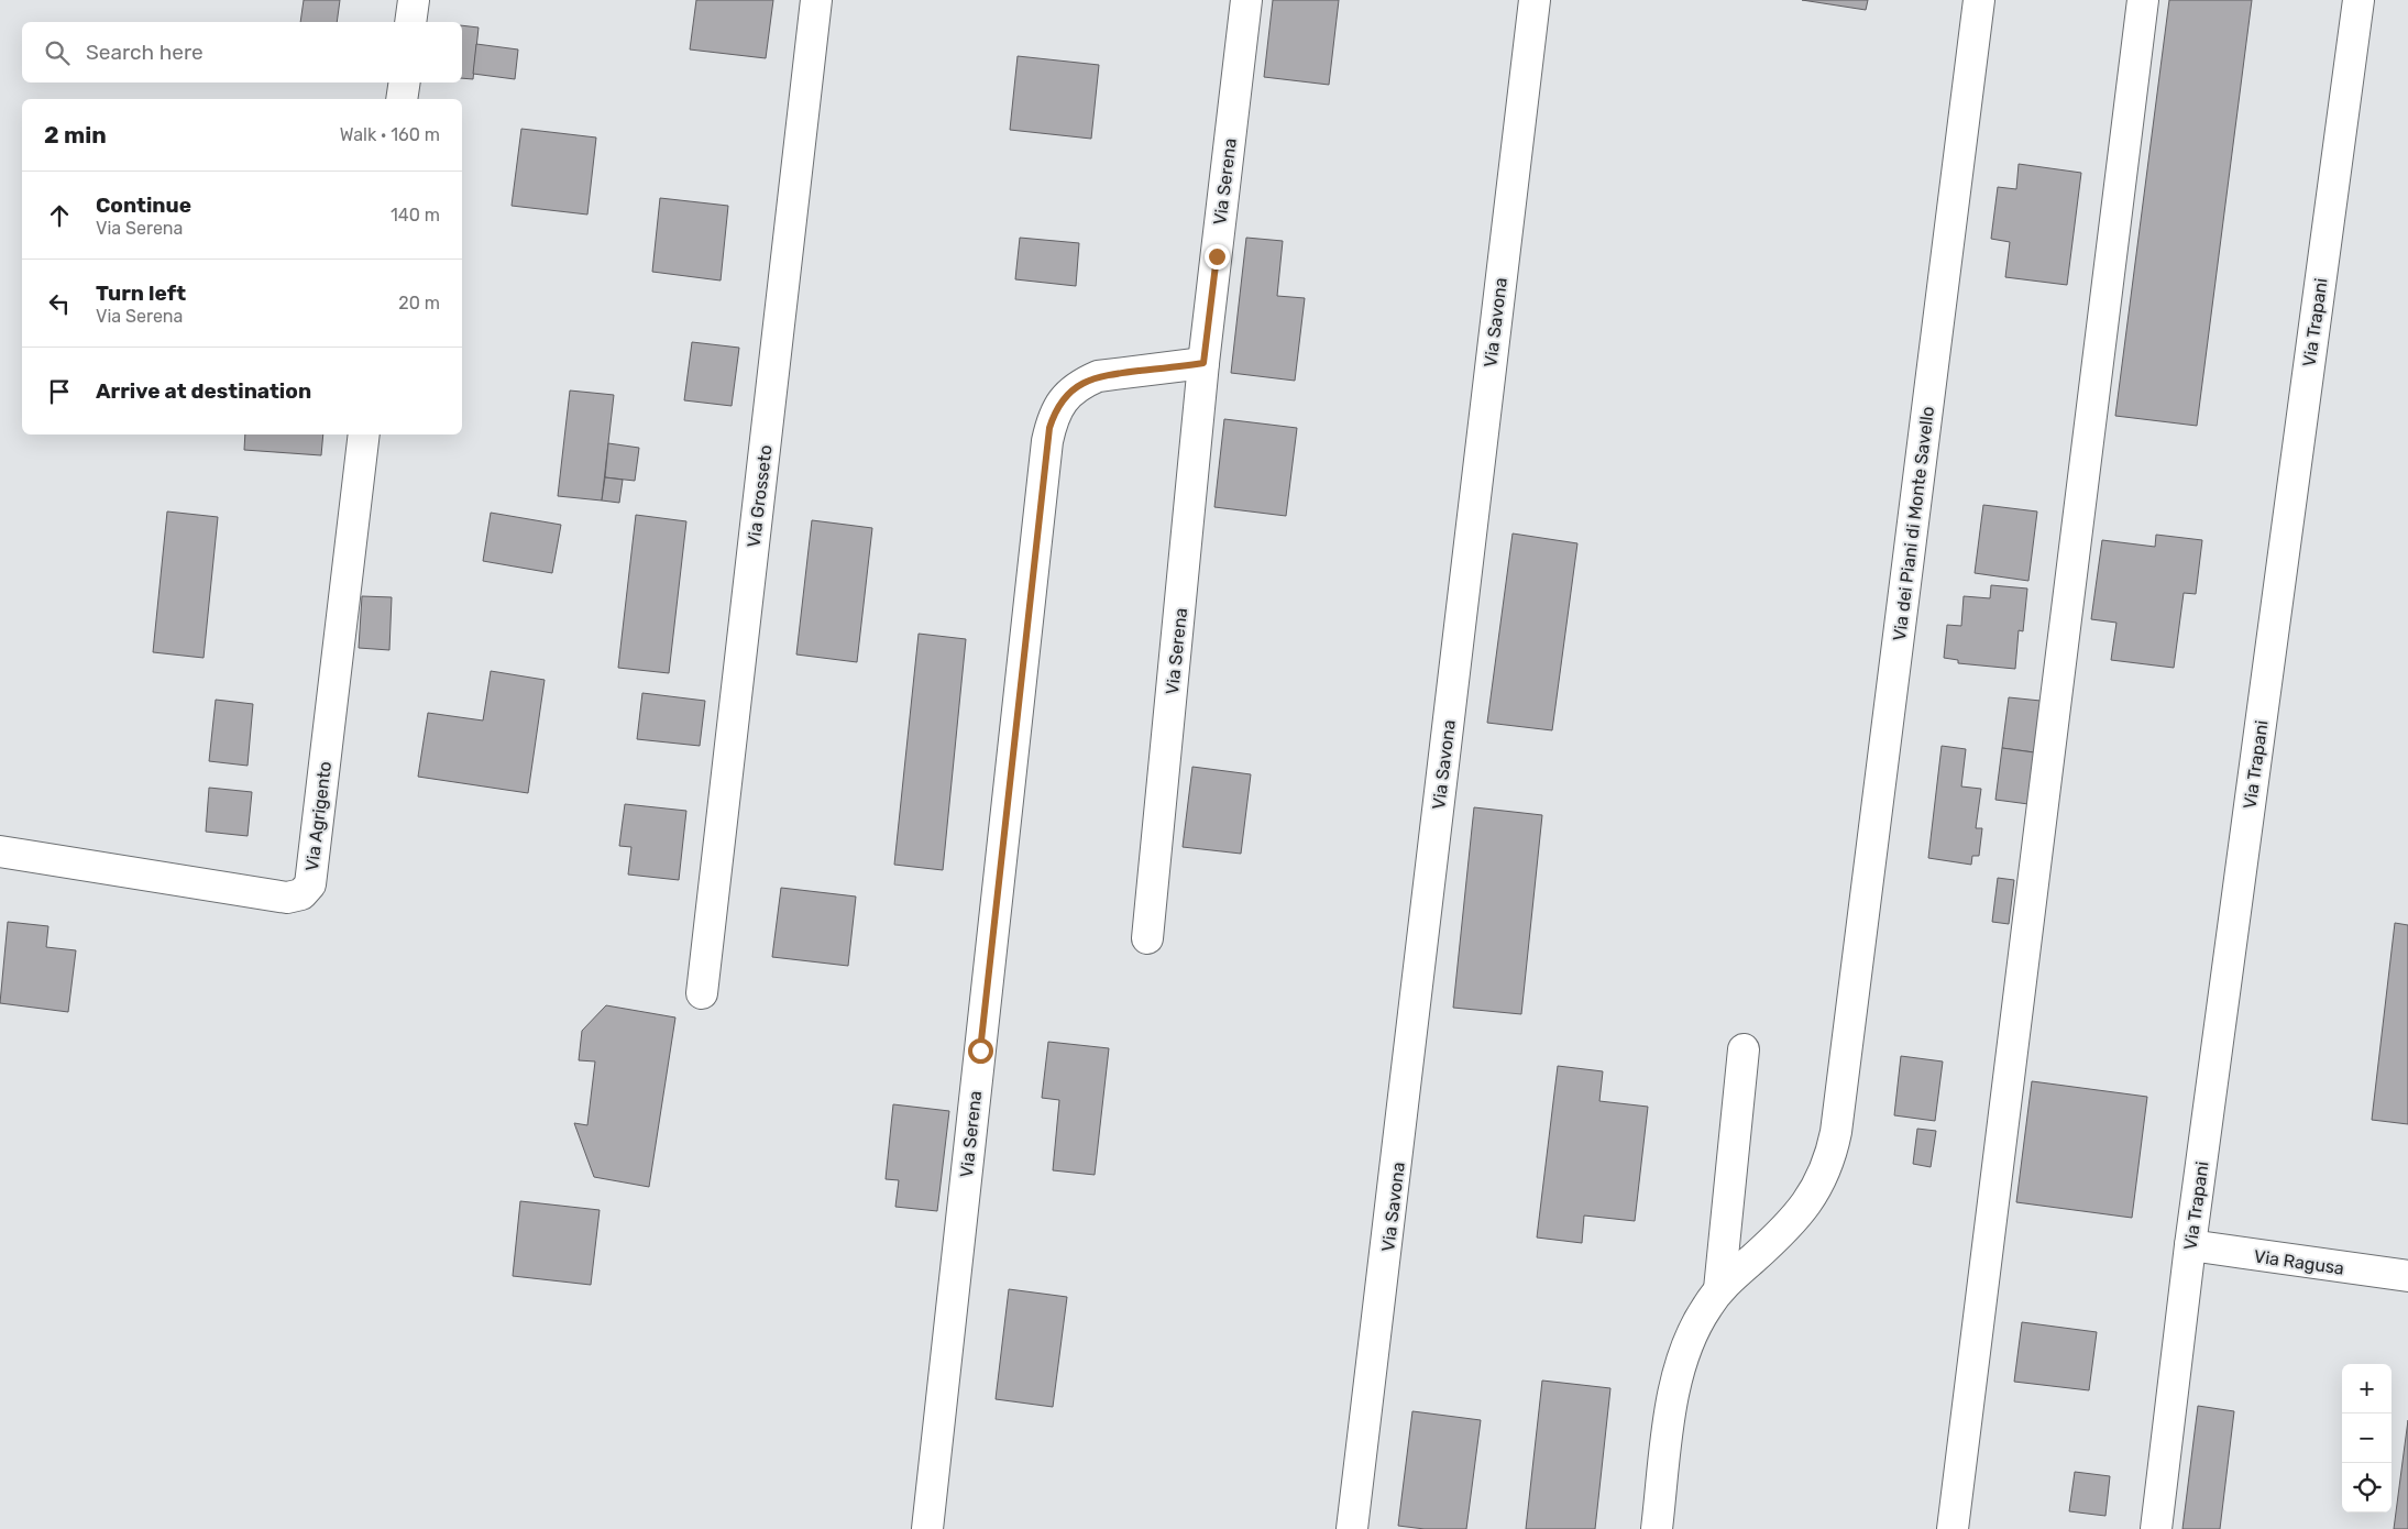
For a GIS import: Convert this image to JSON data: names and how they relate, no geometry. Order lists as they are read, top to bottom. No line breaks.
{"streets":{"street":["Via Serena","Via Savona","Via Trapani","Via Grosseto","Via dei Piani di Monte Savello","Via Agrigento","Via Ragusa"]},"crossings":[["Via Trapani","Via Ragusa"]],"page":{"search":"Search here","heading":["2 min","Walk · 160 m"],"list":[["Continue","Via Serena","140 m"],["Turn left","Via Serena","20 m"],"Arrive at destination"],"map_buttons":["+","−"]}}
